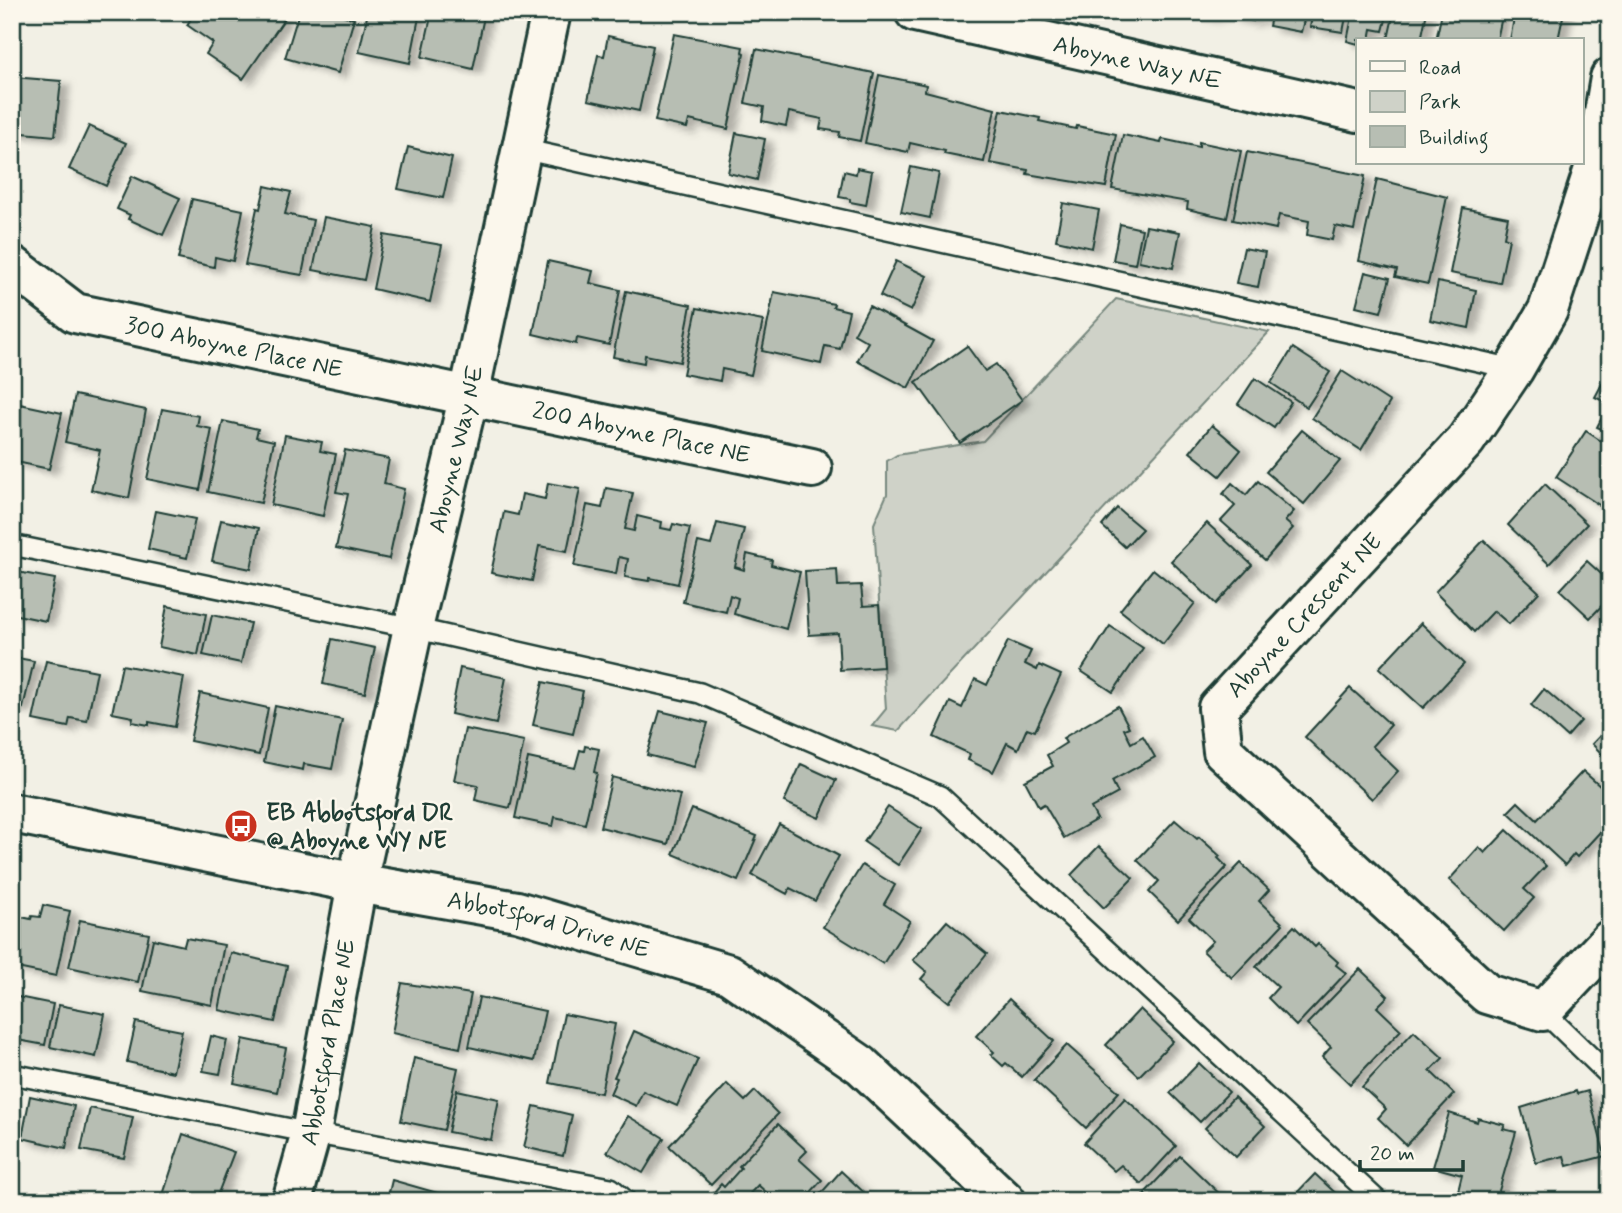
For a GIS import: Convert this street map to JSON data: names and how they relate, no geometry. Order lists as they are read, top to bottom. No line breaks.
{"streets":{"street":["Aboyne Way NE","300 Aboyne Place NE","200 Aboyne Place NE","Aboyne Crescent NE","Abbotsford Drive NE","Abbotsford Place NE"]},"crossings":[["Aboyne Way NE","300 Aboyne Place NE"],["Aboyne Way NE","200 Aboyne Place NE"],["Aboyne Way NE","Abbotsford Drive NE"],["Aboyne Way NE","Abbotsford Place NE"],["300 Aboyne Place NE","200 Aboyne Place NE"],["Abbotsford Drive NE","Abbotsford Place NE"]],"places":{"bus stop":["EB Abbotsford DR @ Aboyne WY NE"]},"legend":["Road","Park","Building"],"scale_bar":"20 m"}
